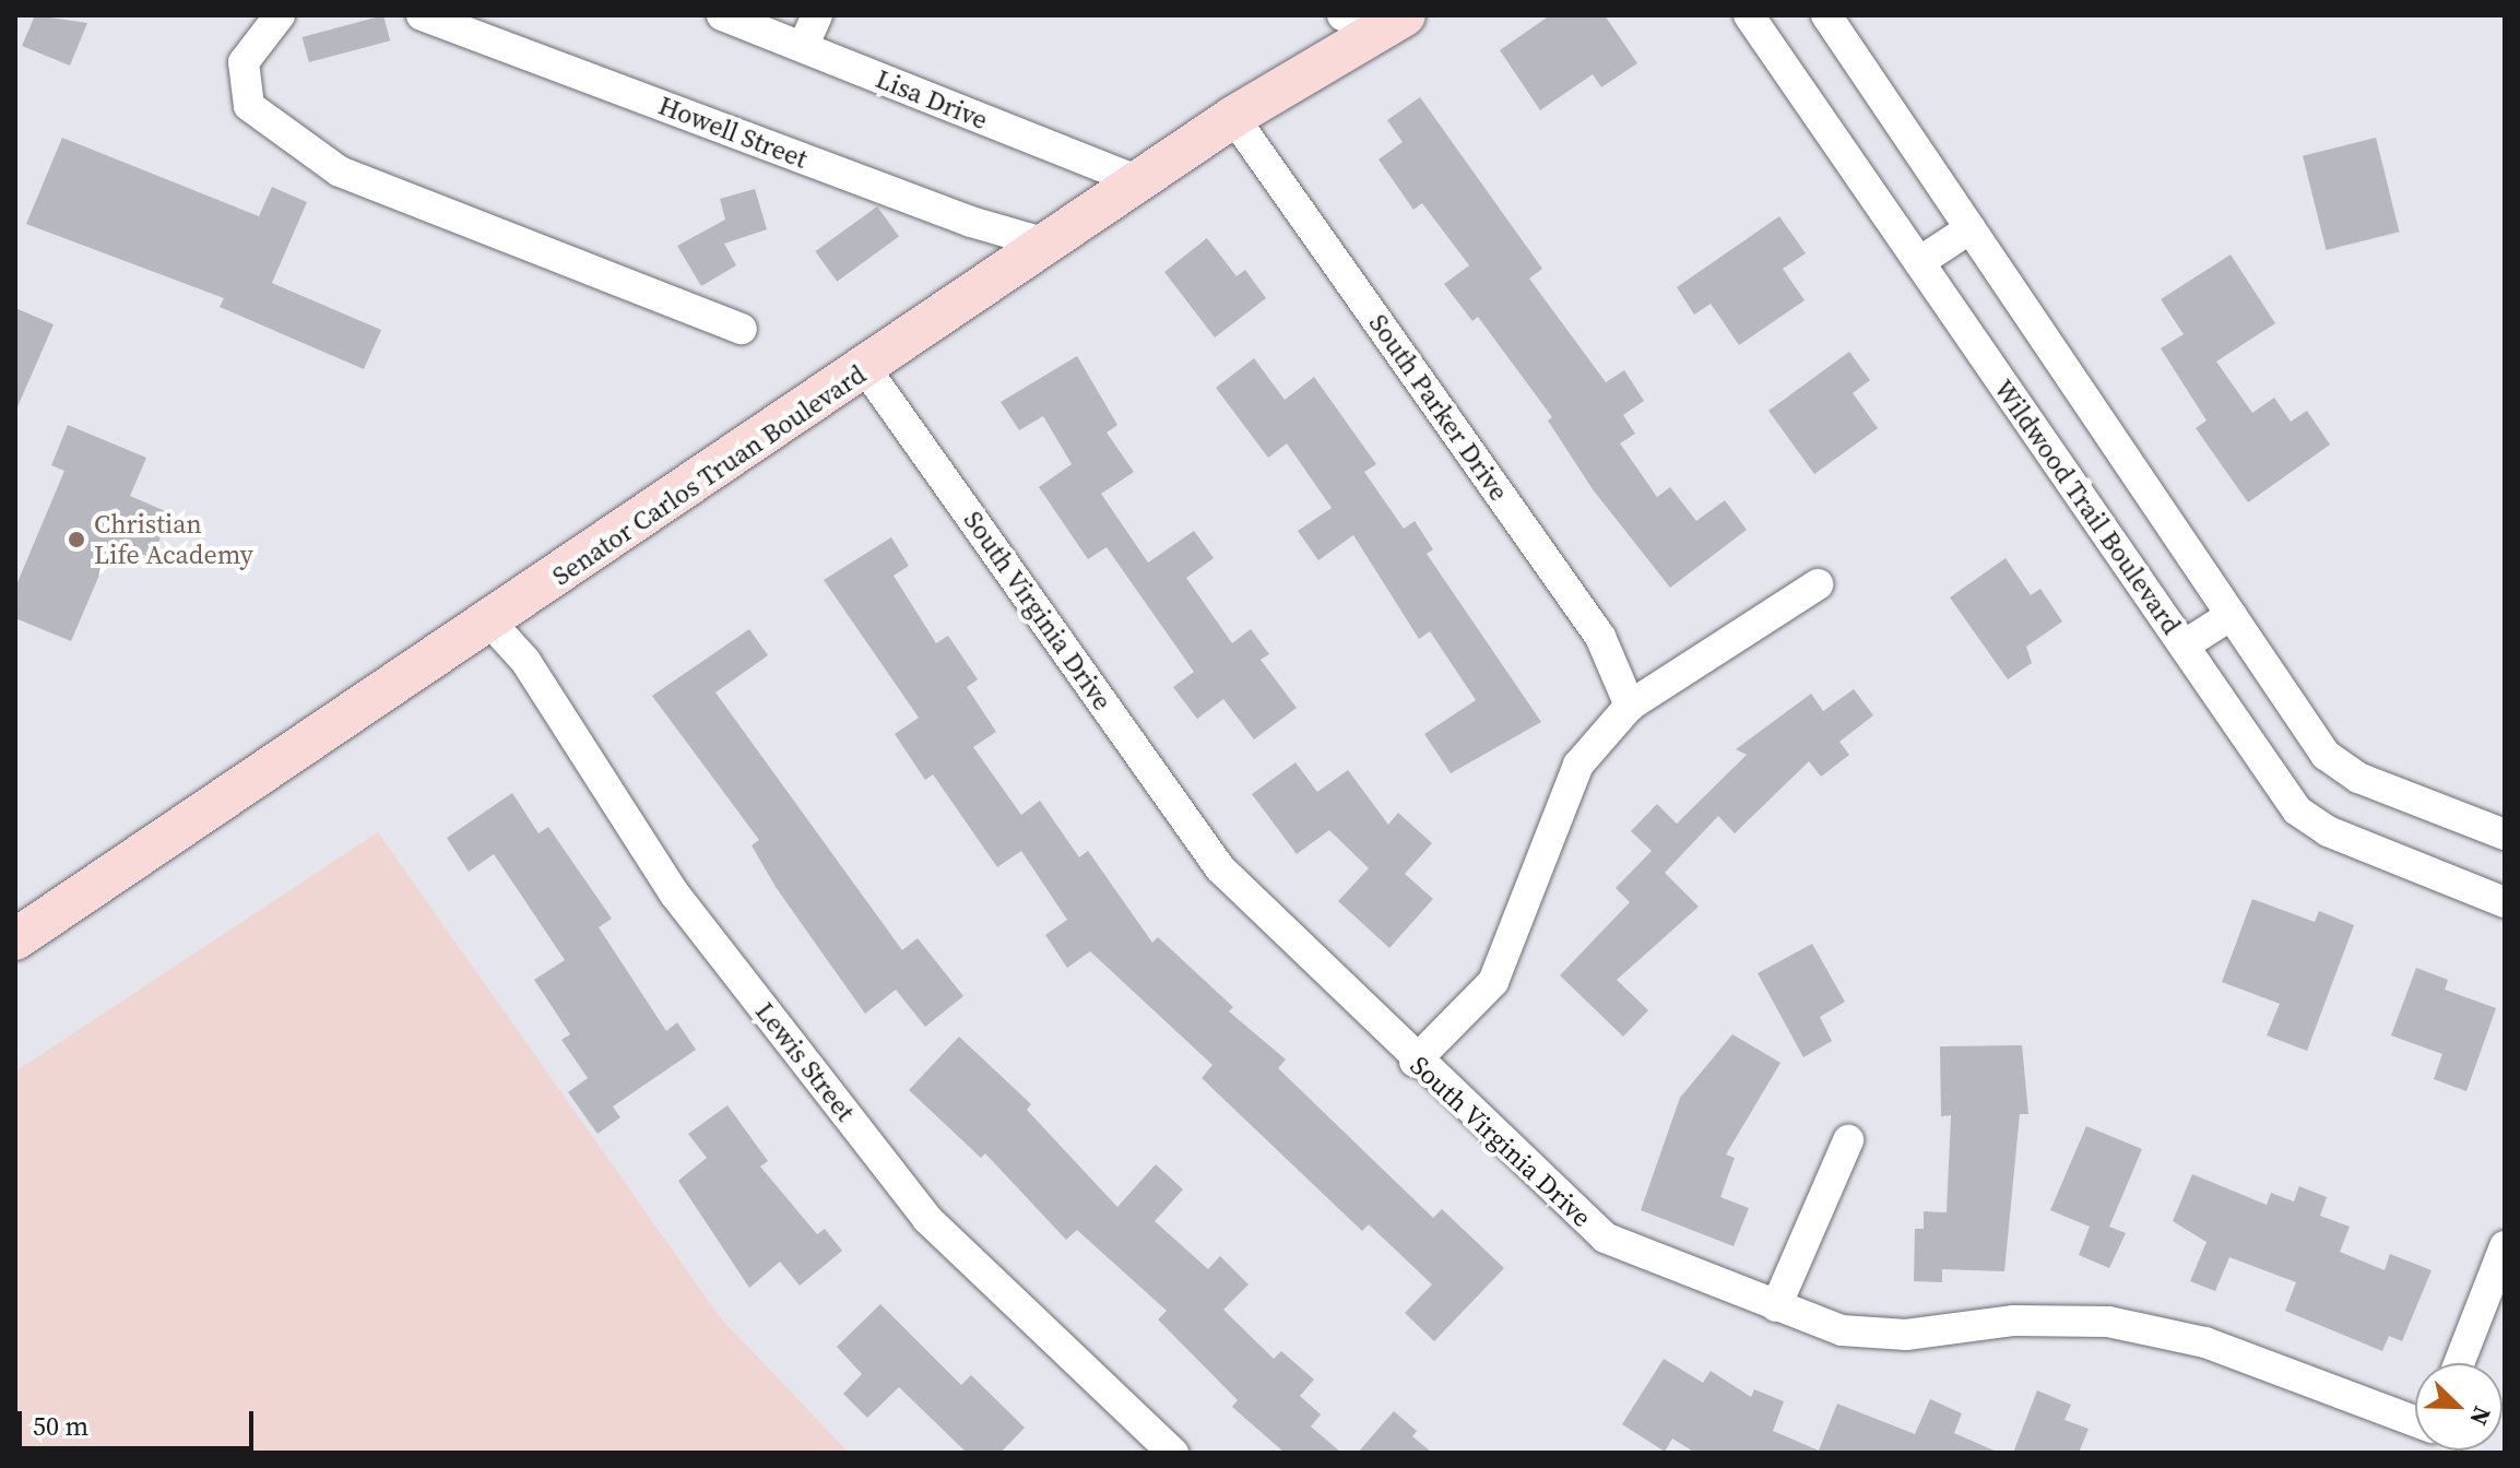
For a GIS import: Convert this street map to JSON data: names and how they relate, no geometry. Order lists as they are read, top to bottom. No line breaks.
{"streets":{"main road":["Senator Carlos Truan Boulevard"],"street":["Lisa Drive","Howell Street","South Parker Drive","Wildwood Trail Boulevard","South Virginia Drive","Lewis Street"]},"crossings":[["Lisa Drive","Senator Carlos Truan Boulevard"],["Howell Street","Senator Carlos Truan Boulevard"],["South Parker Drive","Senator Carlos Truan Boulevard"],["Senator Carlos Truan Boulevard","South Virginia Drive"],["Senator Carlos Truan Boulevard","Lewis Street"]],"places":["Christian Life Academy"],"scale_bar":"50 m","north":"bottom right"}
